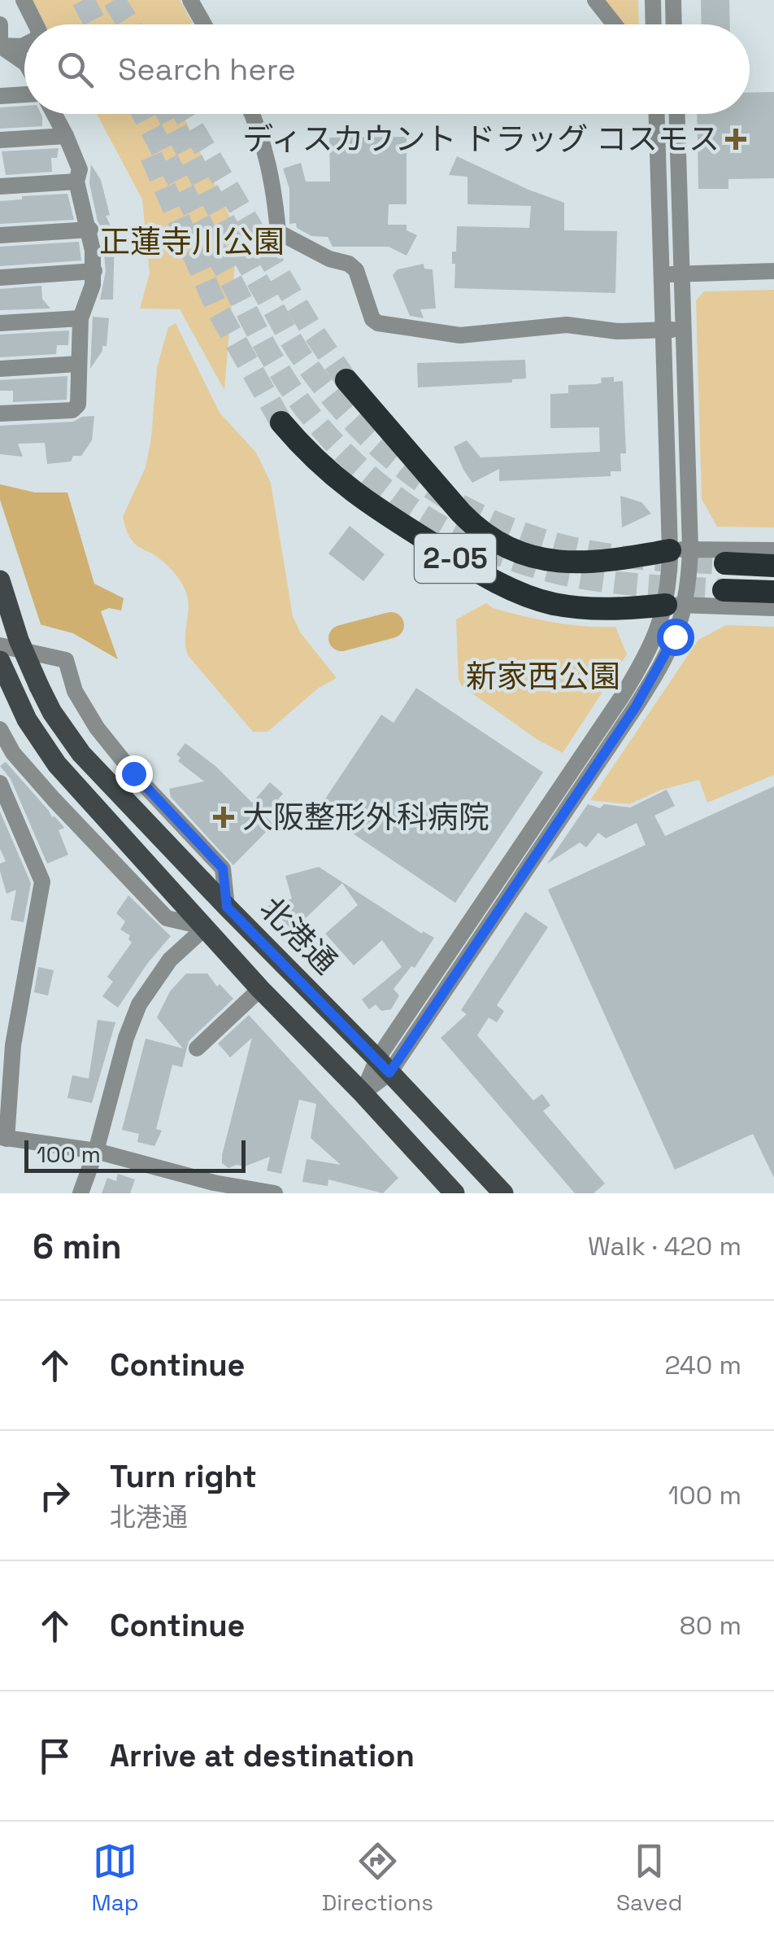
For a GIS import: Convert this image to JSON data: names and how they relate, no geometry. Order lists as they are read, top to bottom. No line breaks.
{"streets":{"highway":["2-05"],"main road":["北港通"]},"parks":["正蓮寺川公園","新家西公園"],"places":{"health":["ディスカウント ドラッグ コスモス","大阪整形外科病院"]},"scale_bar":"100 m","page":{"search":"Search here","scale":"100 m","heading":["6 min","Walk · 420 m"],"list":[["Continue","240 m"],["Turn right","北港通","100 m"],["Continue","80 m"],"Arrive at destination"],"nav":["Map","Directions","Saved"]}}
